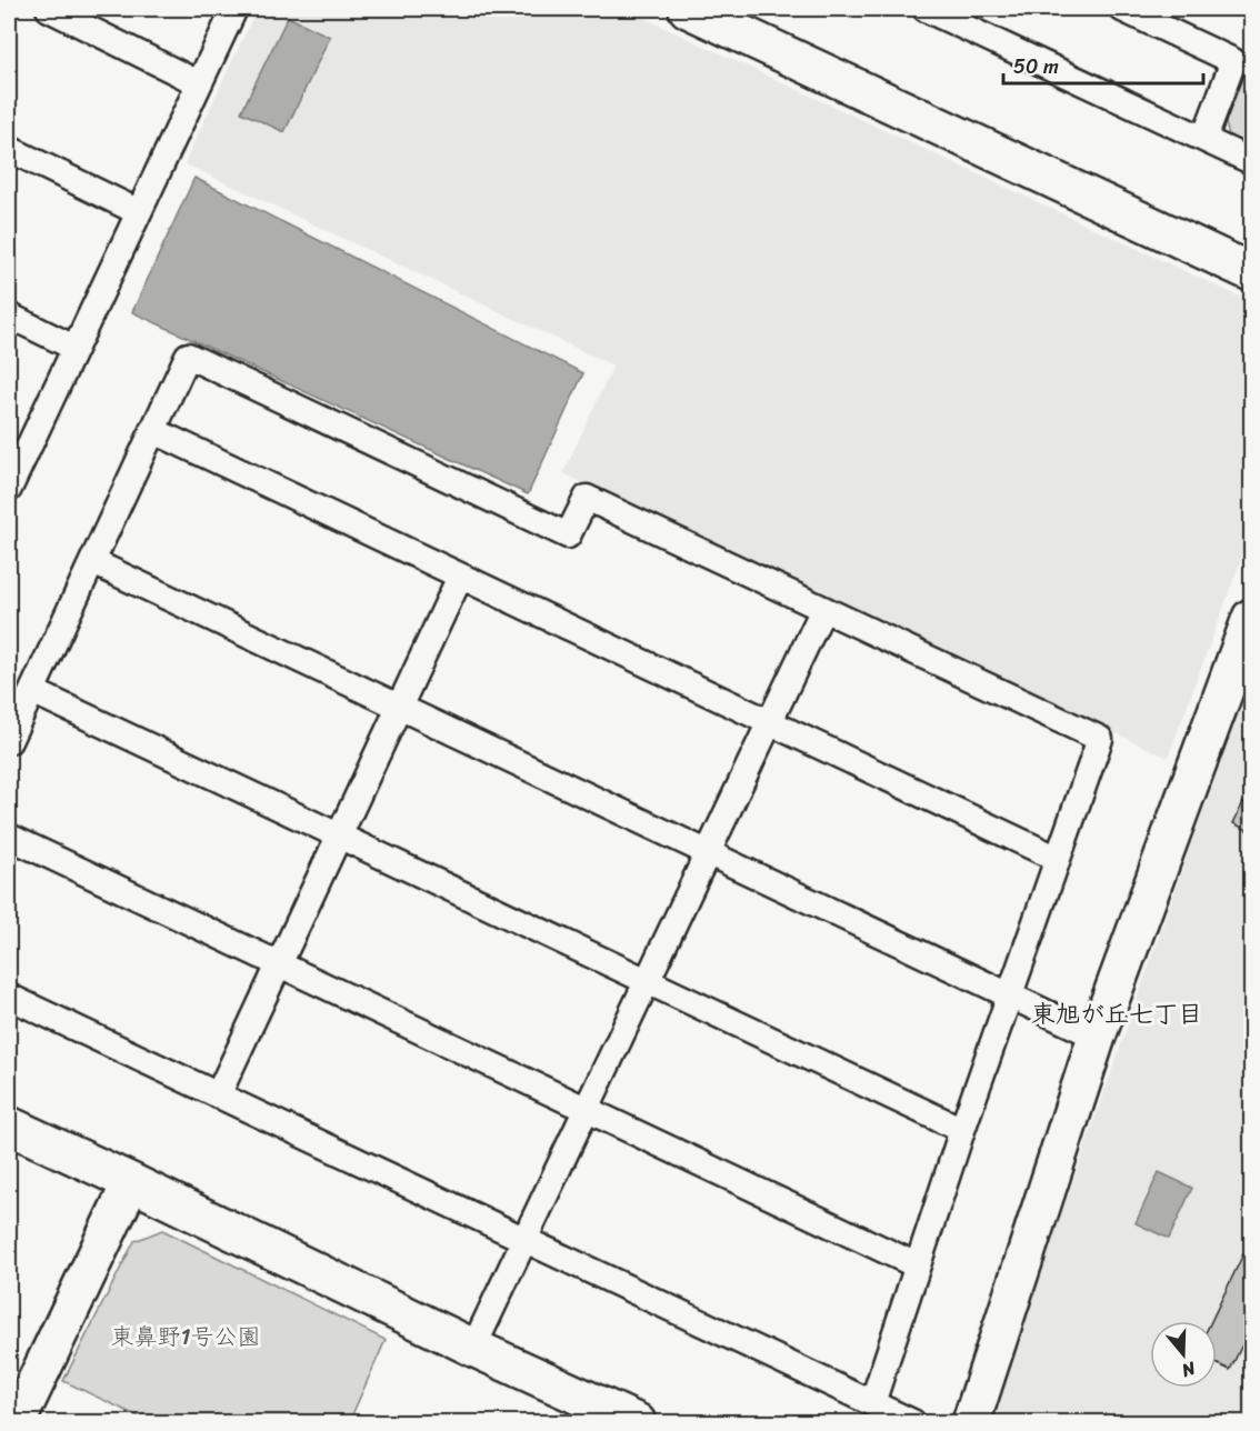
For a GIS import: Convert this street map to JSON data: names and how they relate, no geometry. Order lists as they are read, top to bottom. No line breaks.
{"districts":["東旭が丘七丁目"],"parks":["東鼻野1号公園"],"scale_bar":"50 m","north":"bottom"}
